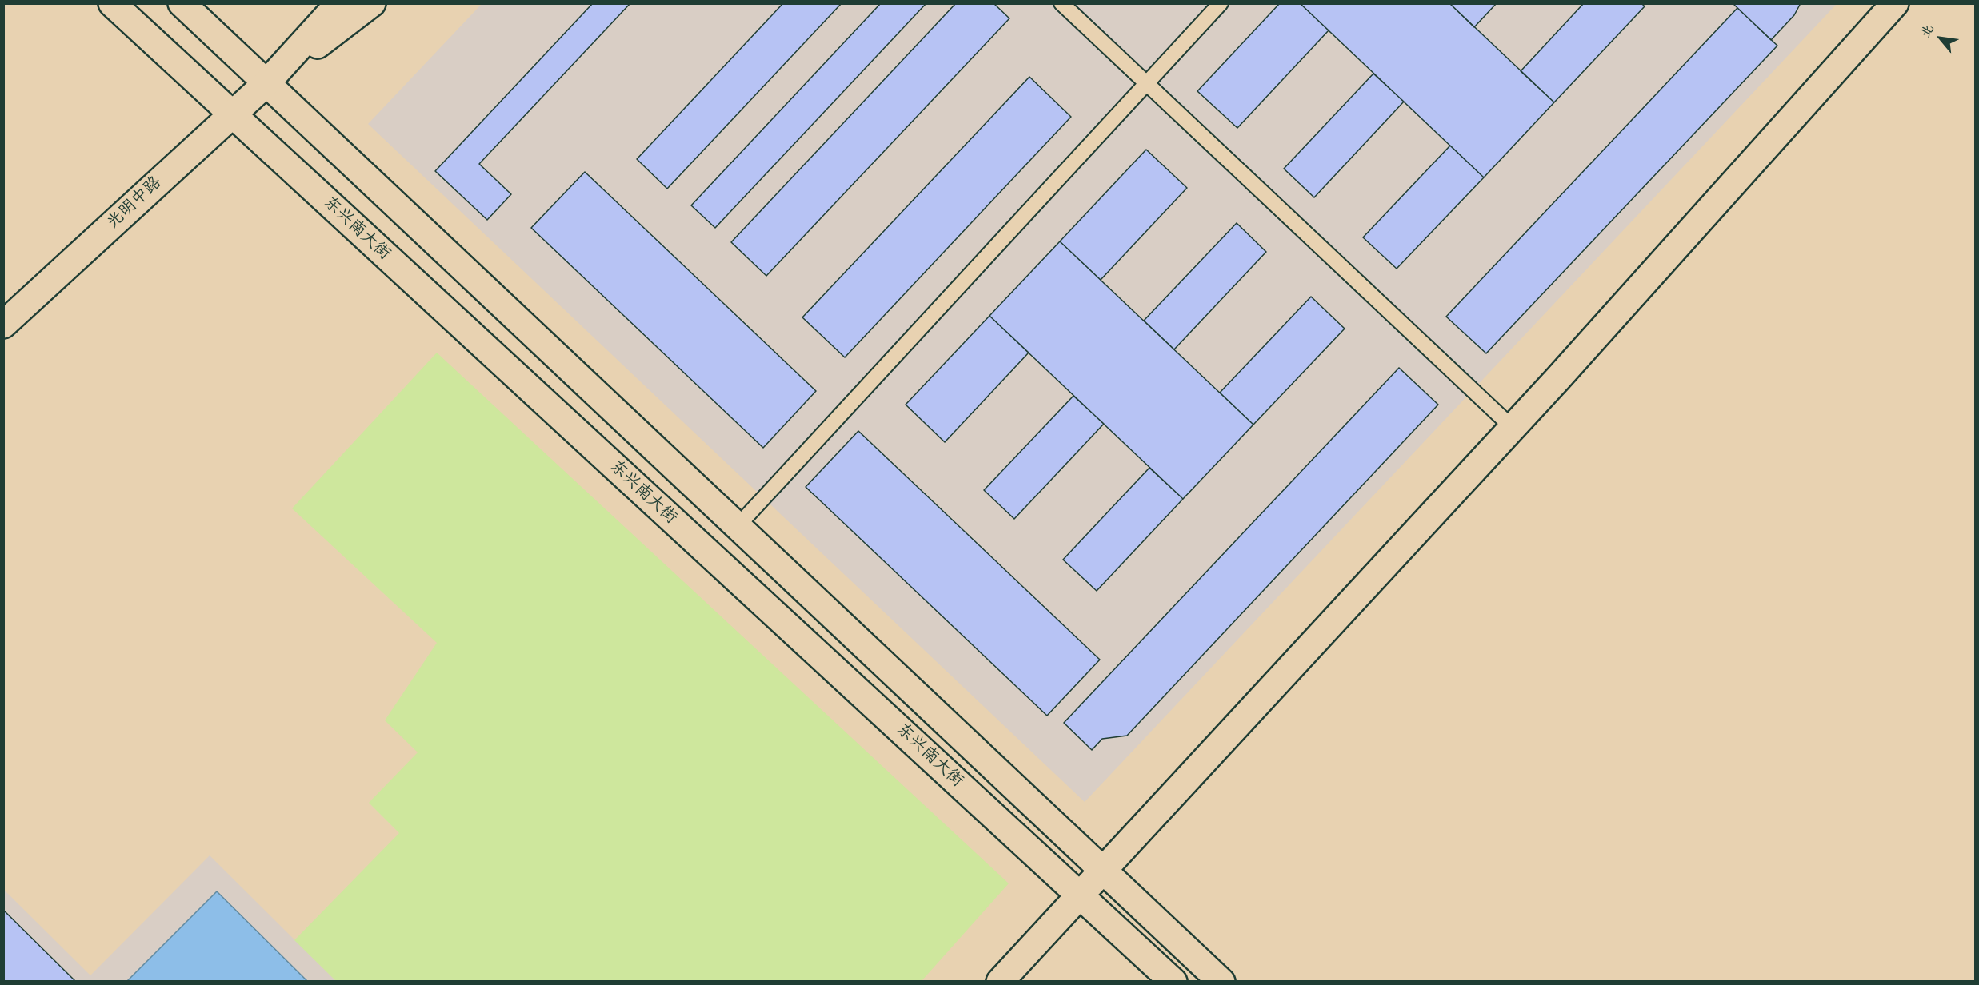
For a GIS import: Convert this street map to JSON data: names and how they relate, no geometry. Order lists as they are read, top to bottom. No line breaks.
{"streets":{"street":["光明中路","东兴南大街"]},"crossings":[["光明中路","东兴南大街"]],"north":"top left"}
